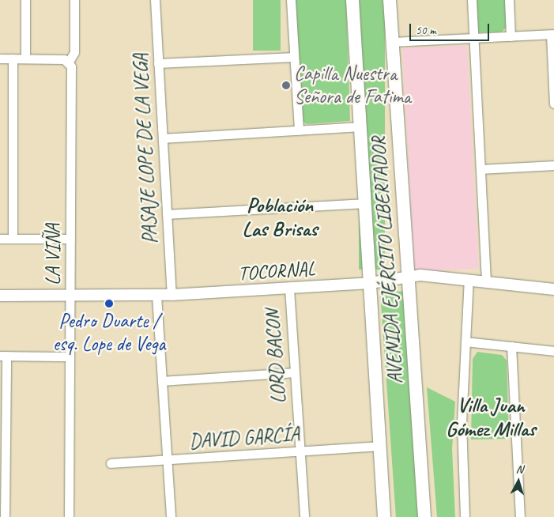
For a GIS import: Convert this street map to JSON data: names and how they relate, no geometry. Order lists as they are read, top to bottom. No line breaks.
{"streets":{"main road":["AVENIDA EJÉRCITO LIBERTADOR"],"street":["PASAJE LOPE DE LA VEGA","LA VIÑA","TOCORNAL","LORD BACON","DAVID GARCÍA"]},"crossings":[["PASAJE LOPE DE LA VEGA","TOCORNAL"],["LA VIÑA","TOCORNAL"],["AVENIDA EJÉRCITO LIBERTADOR","TOCORNAL"],["AVENIDA EJÉRCITO LIBERTADOR","DAVID GARCÍA"],["TOCORNAL","LORD BACON"],["LORD BACON","DAVID GARCÍA"]],"districts":["Población Las Brisas","Villa Juan Gómez Millas"],"places":["Capilla Nuestra Señora de Fatima","Pedro Duarte / esq. Lope de Vega"],"scale_bar":"50 m","north":"top"}
